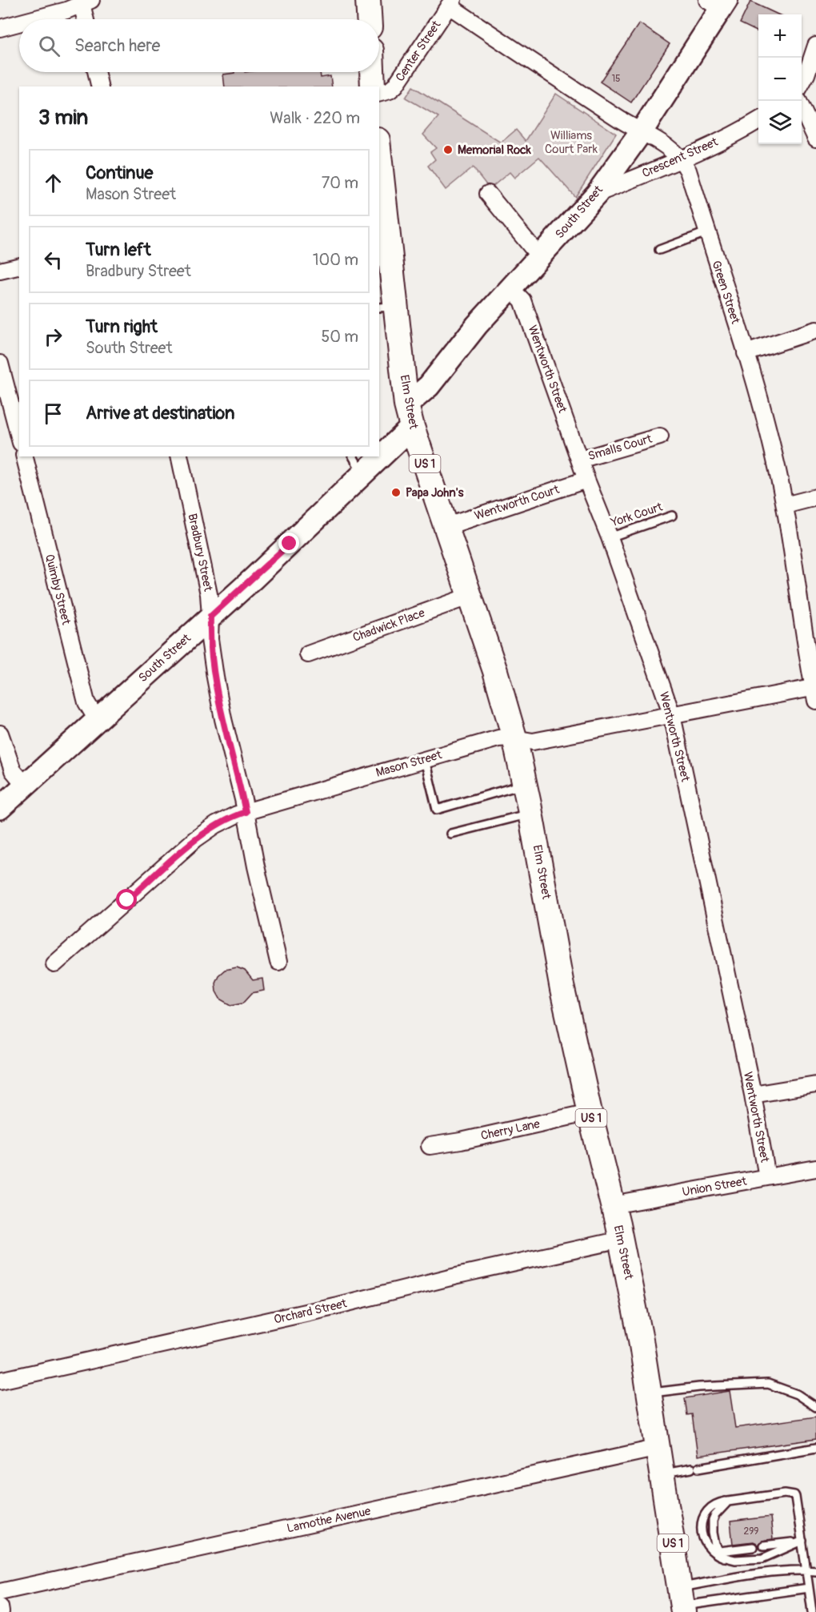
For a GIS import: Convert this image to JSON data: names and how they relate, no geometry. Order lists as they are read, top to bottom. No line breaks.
{"streets":{"main road":["Elm Street","US 1"],"street":["Center Street","Crescent Street","South Street","Green Street","Wentworth Street","Smalls Court","Wentworth Court","Bradbury Street","Quimby Street","Chadwick Place","Mason Street","Cherry Lane","Union Street","Orchard Street","Lamothe Avenue"],"lane":["York Court"]},"crossings":[["Center Street","Green Street"],["Crescent Street","South Street"],["Crescent Street","Green Street"],["South Street","Green Street"],["South Street","Wentworth Street"],["South Street","Elm Street"],["South Street","Bradbury Street"],["South Street","Quimby Street"],["Green Street","Mason Street"],["Wentworth Street","Smalls Court"],["Wentworth Street","Wentworth Court"],["Wentworth Street","York Court"],["Wentworth Street","Mason Street"],["Wentworth Street","Union Street"],["Elm Street","Wentworth Court"],["Elm Street","Chadwick Place"],["Elm Street","Mason Street"],["Elm Street","Cherry Lane"],["Elm Street","Union Street"],["Elm Street","Orchard Street"],["Elm Street","Lamothe Avenue"],["Bradbury Street","Mason Street"]],"parks":["Williams Court Park"],"places":["Memorial Rock","Papa John's"],"house_numbers":["15","299"],"page":{"map_buttons":["+","−"],"search":"Search here","heading":["3 min","Walk · 220 m"],"list":[["Continue","Mason Street","70 m"],["Turn left","Bradbury Street","100 m"],["Turn right","South Street","50 m"],"Arrive at destination"]}}
